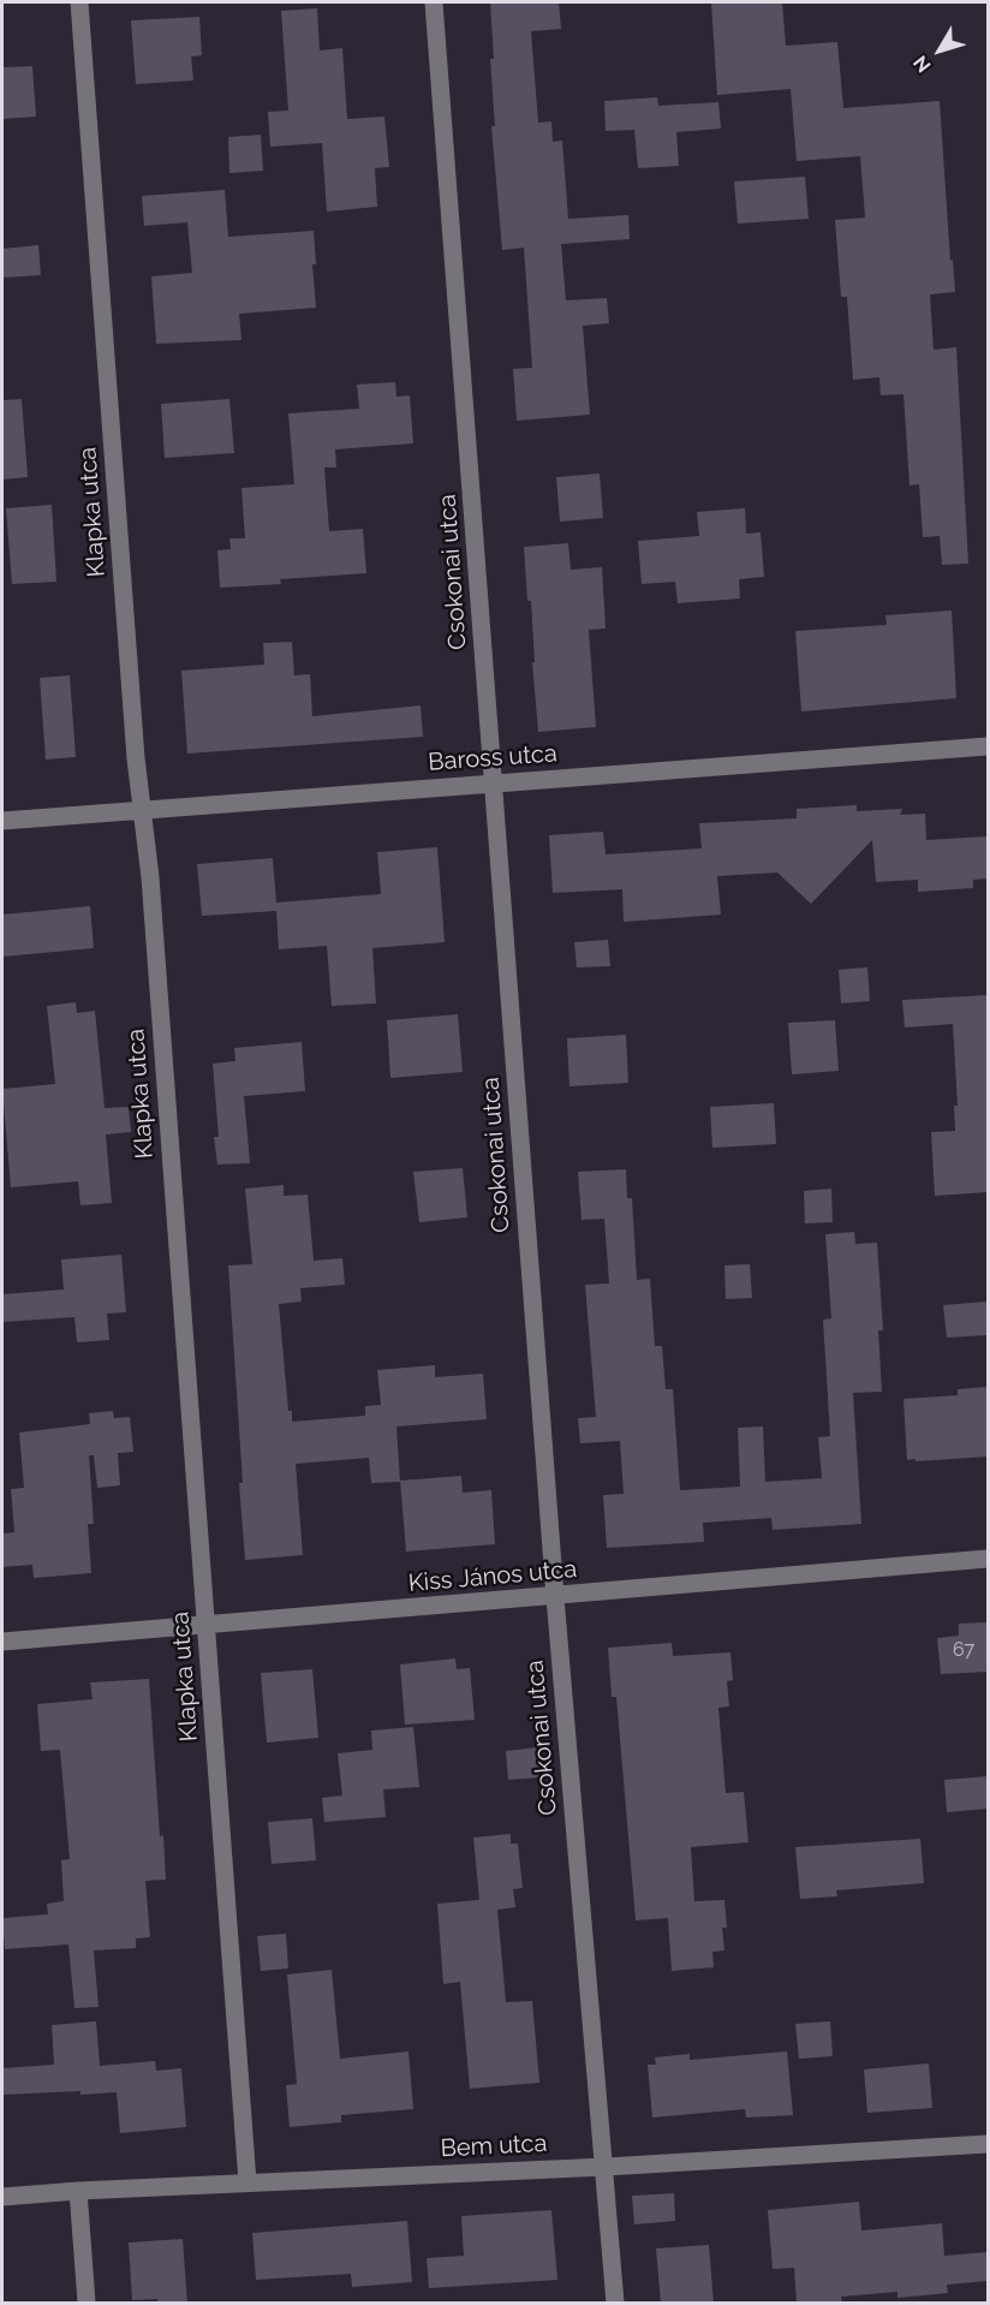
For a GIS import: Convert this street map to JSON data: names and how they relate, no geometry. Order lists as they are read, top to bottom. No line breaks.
{"streets":{"street":["Klapka utca","Csokonai utca","Baross utca","Kiss János utca","Bem utca"]},"crossings":[["Klapka utca","Baross utca"],["Klapka utca","Kiss János utca"],["Klapka utca","Bem utca"],["Csokonai utca","Baross utca"],["Csokonai utca","Kiss János utca"],["Csokonai utca","Bem utca"]],"house_numbers":["67"],"north":"bottom left"}
